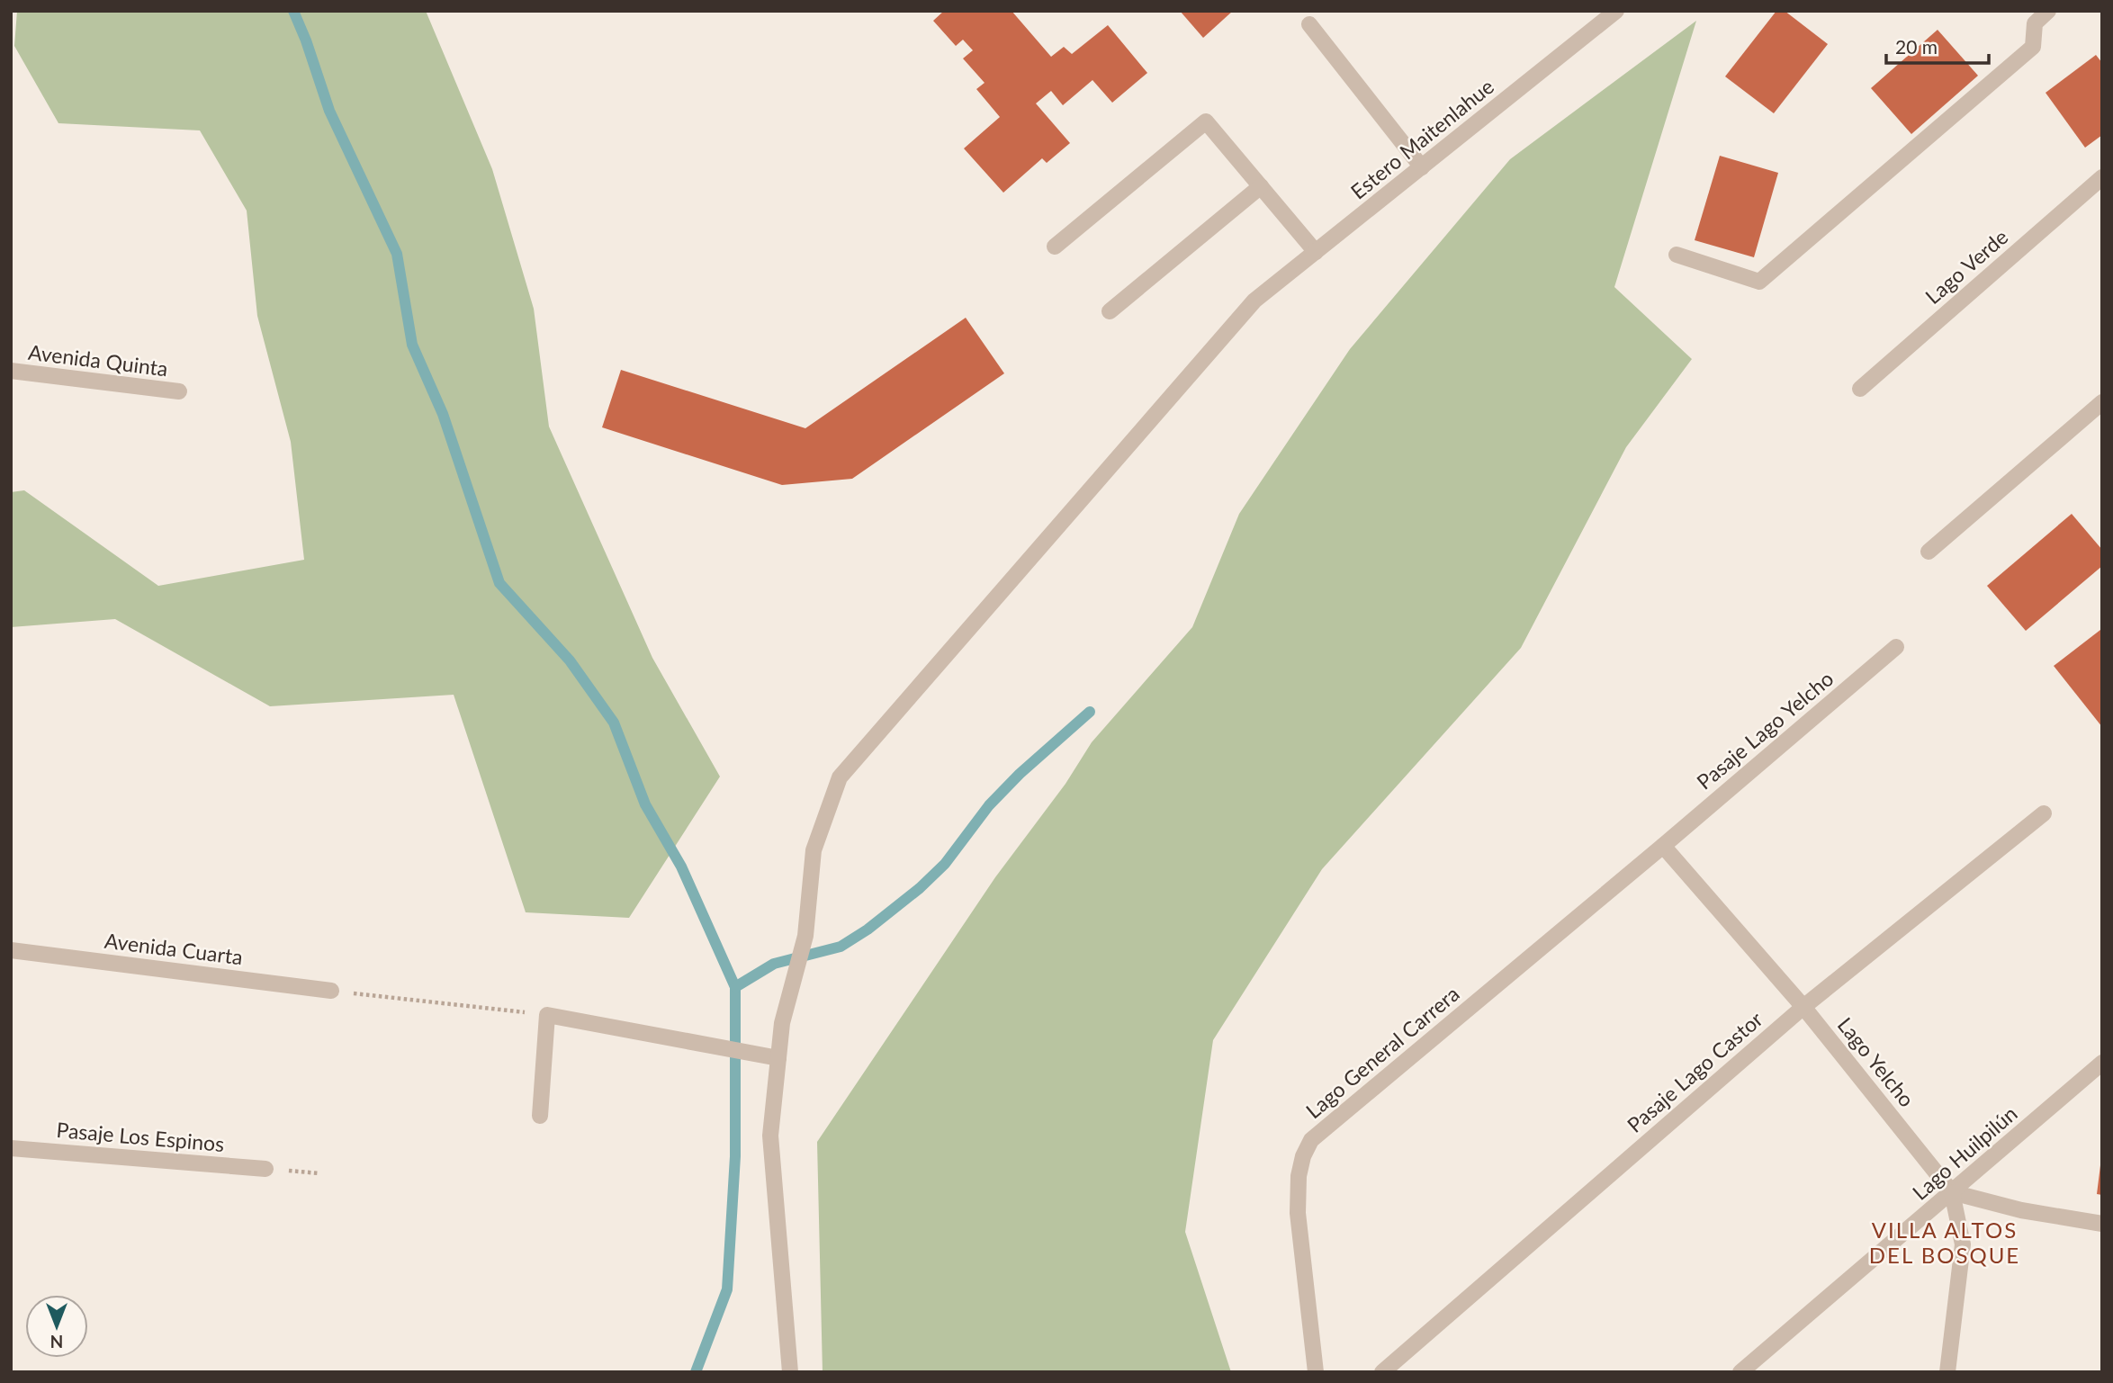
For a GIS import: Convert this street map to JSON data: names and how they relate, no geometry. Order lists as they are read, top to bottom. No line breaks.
{"streets":{"street":["Estero Maitenlahue","Lago Verde","Avenida Quinta","Pasaje Lago Yelcho","Avenida Cuarta","Lago General Carrera","Lago Yelcho","Pasaje Lago Castor","Pasaje Los Espinos","Lago Huilpilún"]},"crossings":[["Pasaje Lago Yelcho","Lago General Carrera"],["Pasaje Lago Yelcho","Lago Yelcho"],["Lago General Carrera","Lago Yelcho"],["Lago Yelcho","Pasaje Lago Castor"],["Lago Yelcho","Lago Huilpilún"]],"districts":["VILLA ALTOS DEL BOSQUE"],"scale_bar":"20 m","north":"bottom"}
